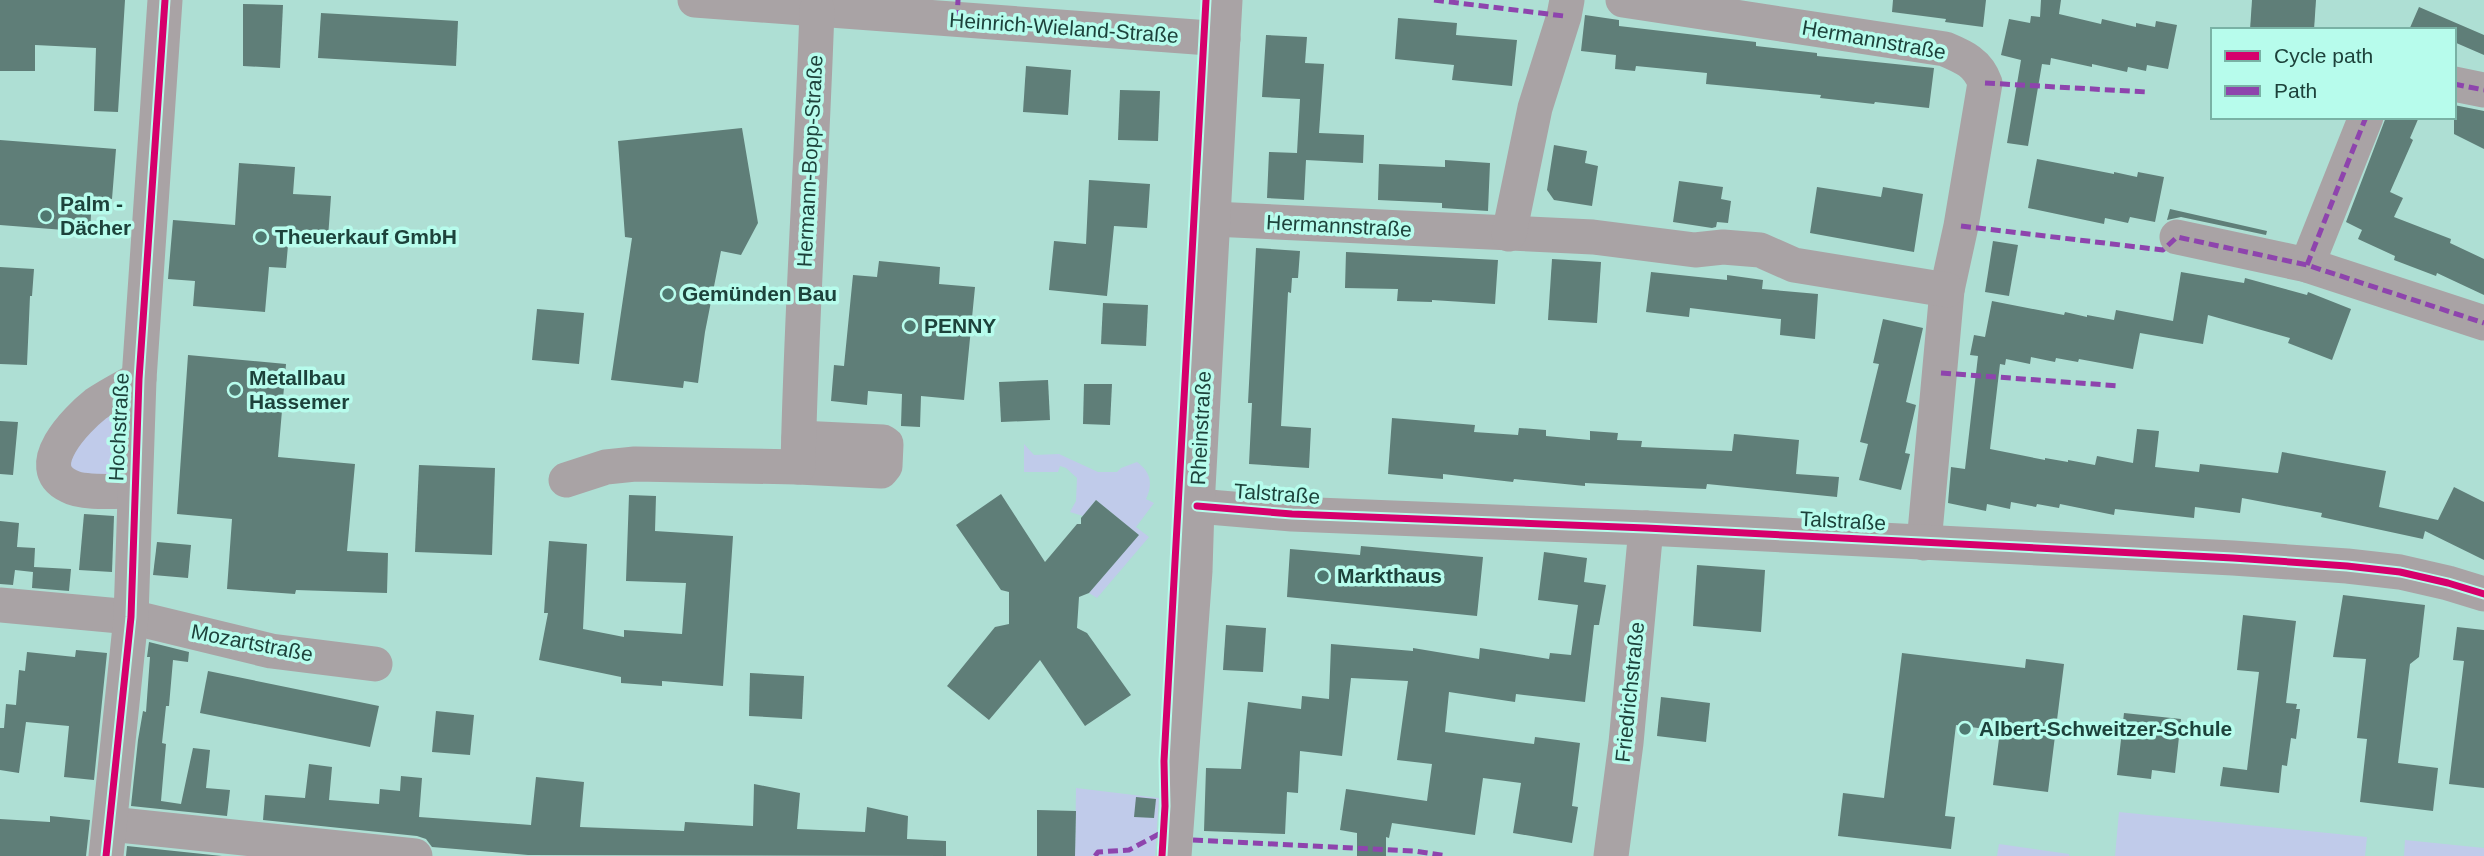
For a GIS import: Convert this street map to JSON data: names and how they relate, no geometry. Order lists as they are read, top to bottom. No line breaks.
{"streets":{"street":["Heinrich-Wieland-Straße","Hermannstraße","Hermann-Bopp-Straße","Hochstraße","Rheinstraße","Talstraße","Mozartstraße","Friedrichstraße"]},"crossings":[["Heinrich-Wieland-Straße","Hermann-Bopp-Straße"],["Heinrich-Wieland-Straße","Rheinstraße"],["Hermannstraße","Rheinstraße"],["Hermannstraße","Talstraße"],["Hochstraße","Mozartstraße"],["Rheinstraße","Talstraße"],["Talstraße","Friedrichstraße"]],"places":["Palm - Dächer","Theuerkauf GmbH","Gemünden Bau","PENNY","Metallbau Hassemer","Markthaus","Albert-Schweitzer-Schule"],"legend":["Cycle path","Path"]}
